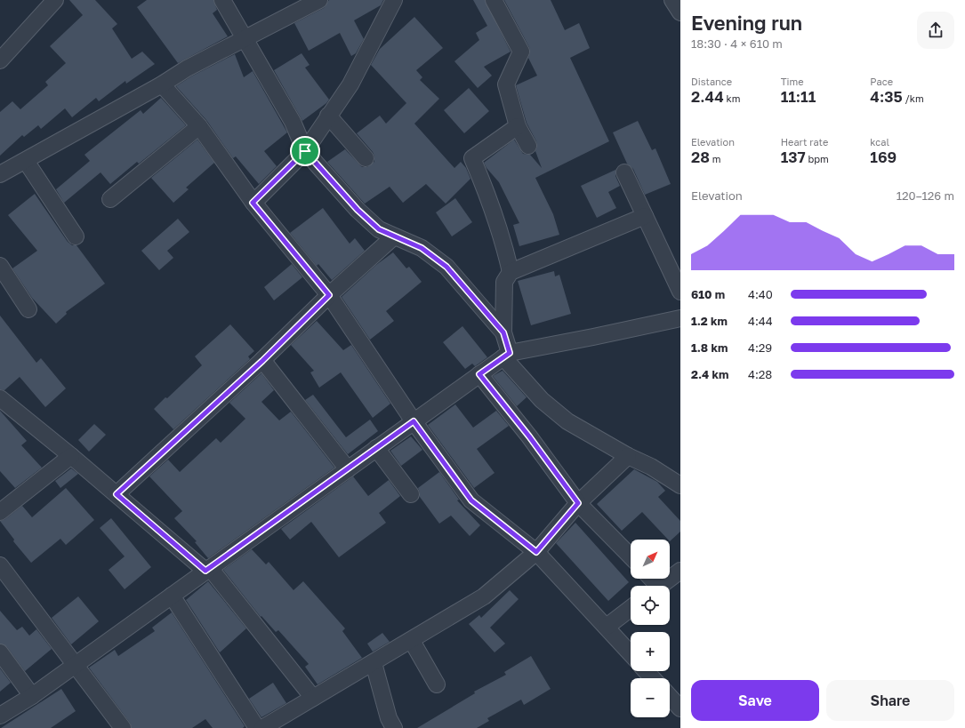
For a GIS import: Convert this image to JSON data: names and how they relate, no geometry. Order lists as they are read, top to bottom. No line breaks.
{"north":"top right","page":{"heading":["Evening run","18:30 · 4 × 610 m"],"stats":[["Distance","2.44 km"],["Time","11:11"],["Pace","4:35 /km"],["Elevation","28 m"],["Heart rate","137 bpm"],["kcal","169"]],"chart":["Elevation","120–126 m"],"list":[{"name":"610 m","note":"4:40"},{"name":"1.2 km","note":"4:44"},{"name":"1.8 km","note":"4:29"},{"name":"2.4 km","note":"4:28"}],"map_buttons":["+","−"],"buttons":["Save","Share"]}}
